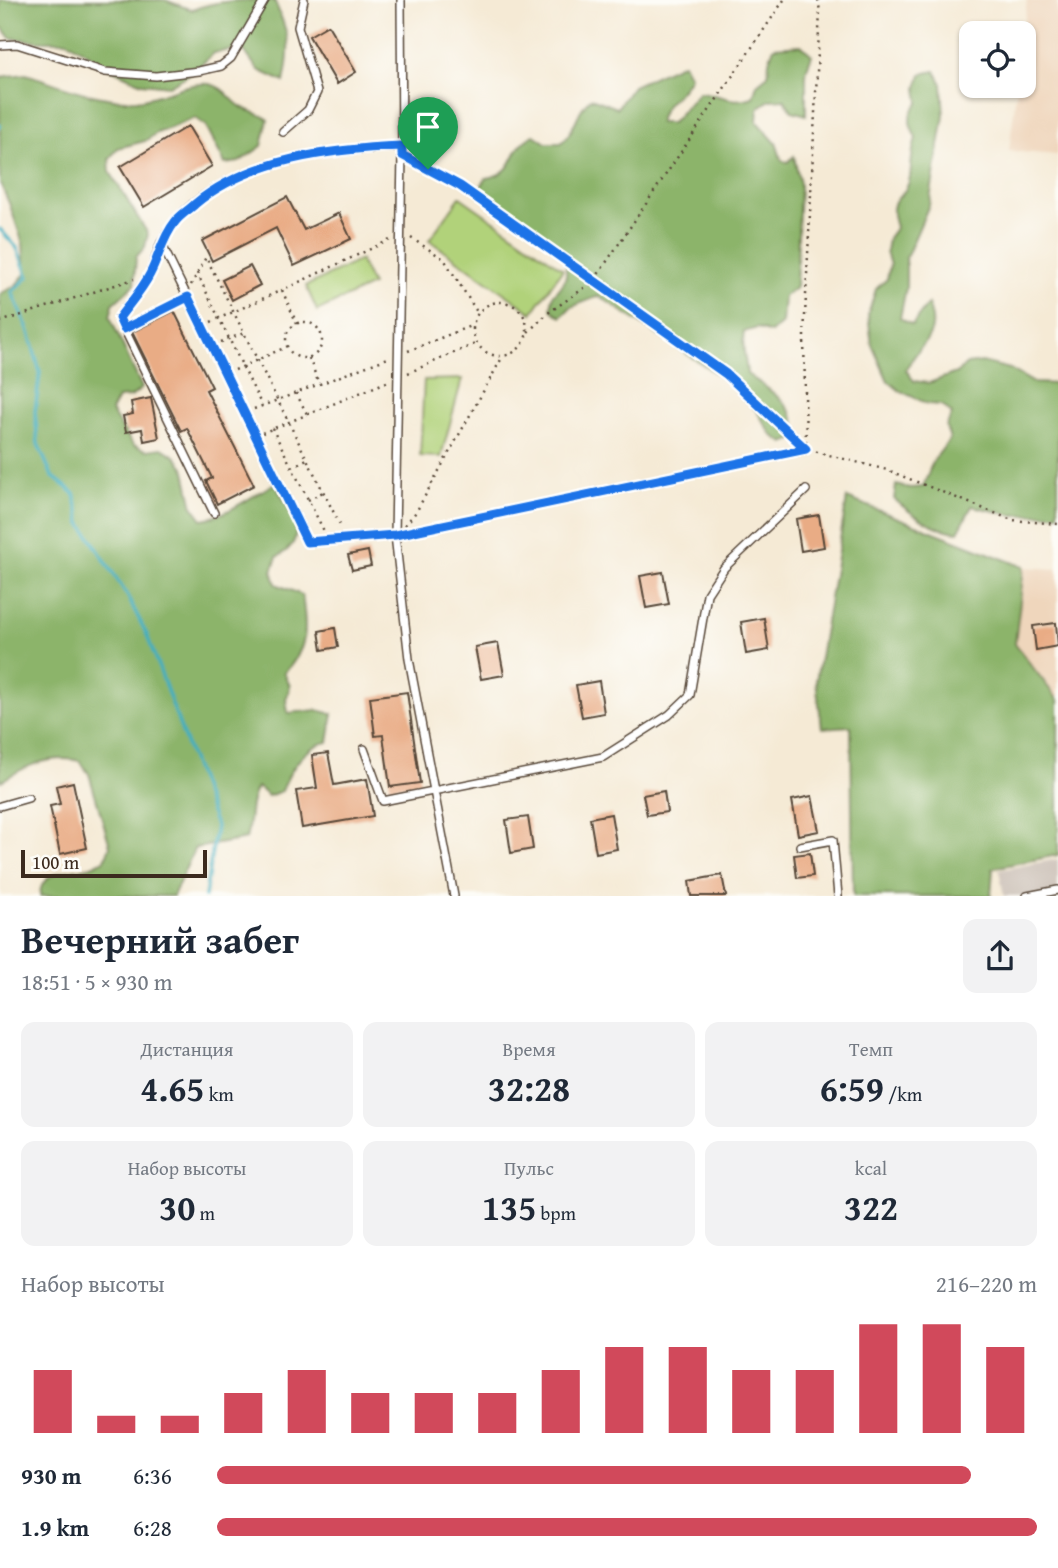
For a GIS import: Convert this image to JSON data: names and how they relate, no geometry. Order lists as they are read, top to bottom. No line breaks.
{"scale_bar":"100 m","page":{"scale":"100 m","heading":["Вечерний забег","18:51 · 5 × 930 m"],"stats":[["Дистанция","4.65 km"],["Время","32:28"],["Темп","6:59 /km"],["Набор высоты","30 m"],["Пульс","135 bpm"],["kcal","322"]],"chart":["Набор высоты","216–220 m"],"list":[{"name":"930 m","note":"6:36"},{"name":"1.9 km","note":"6:28"}]}}
